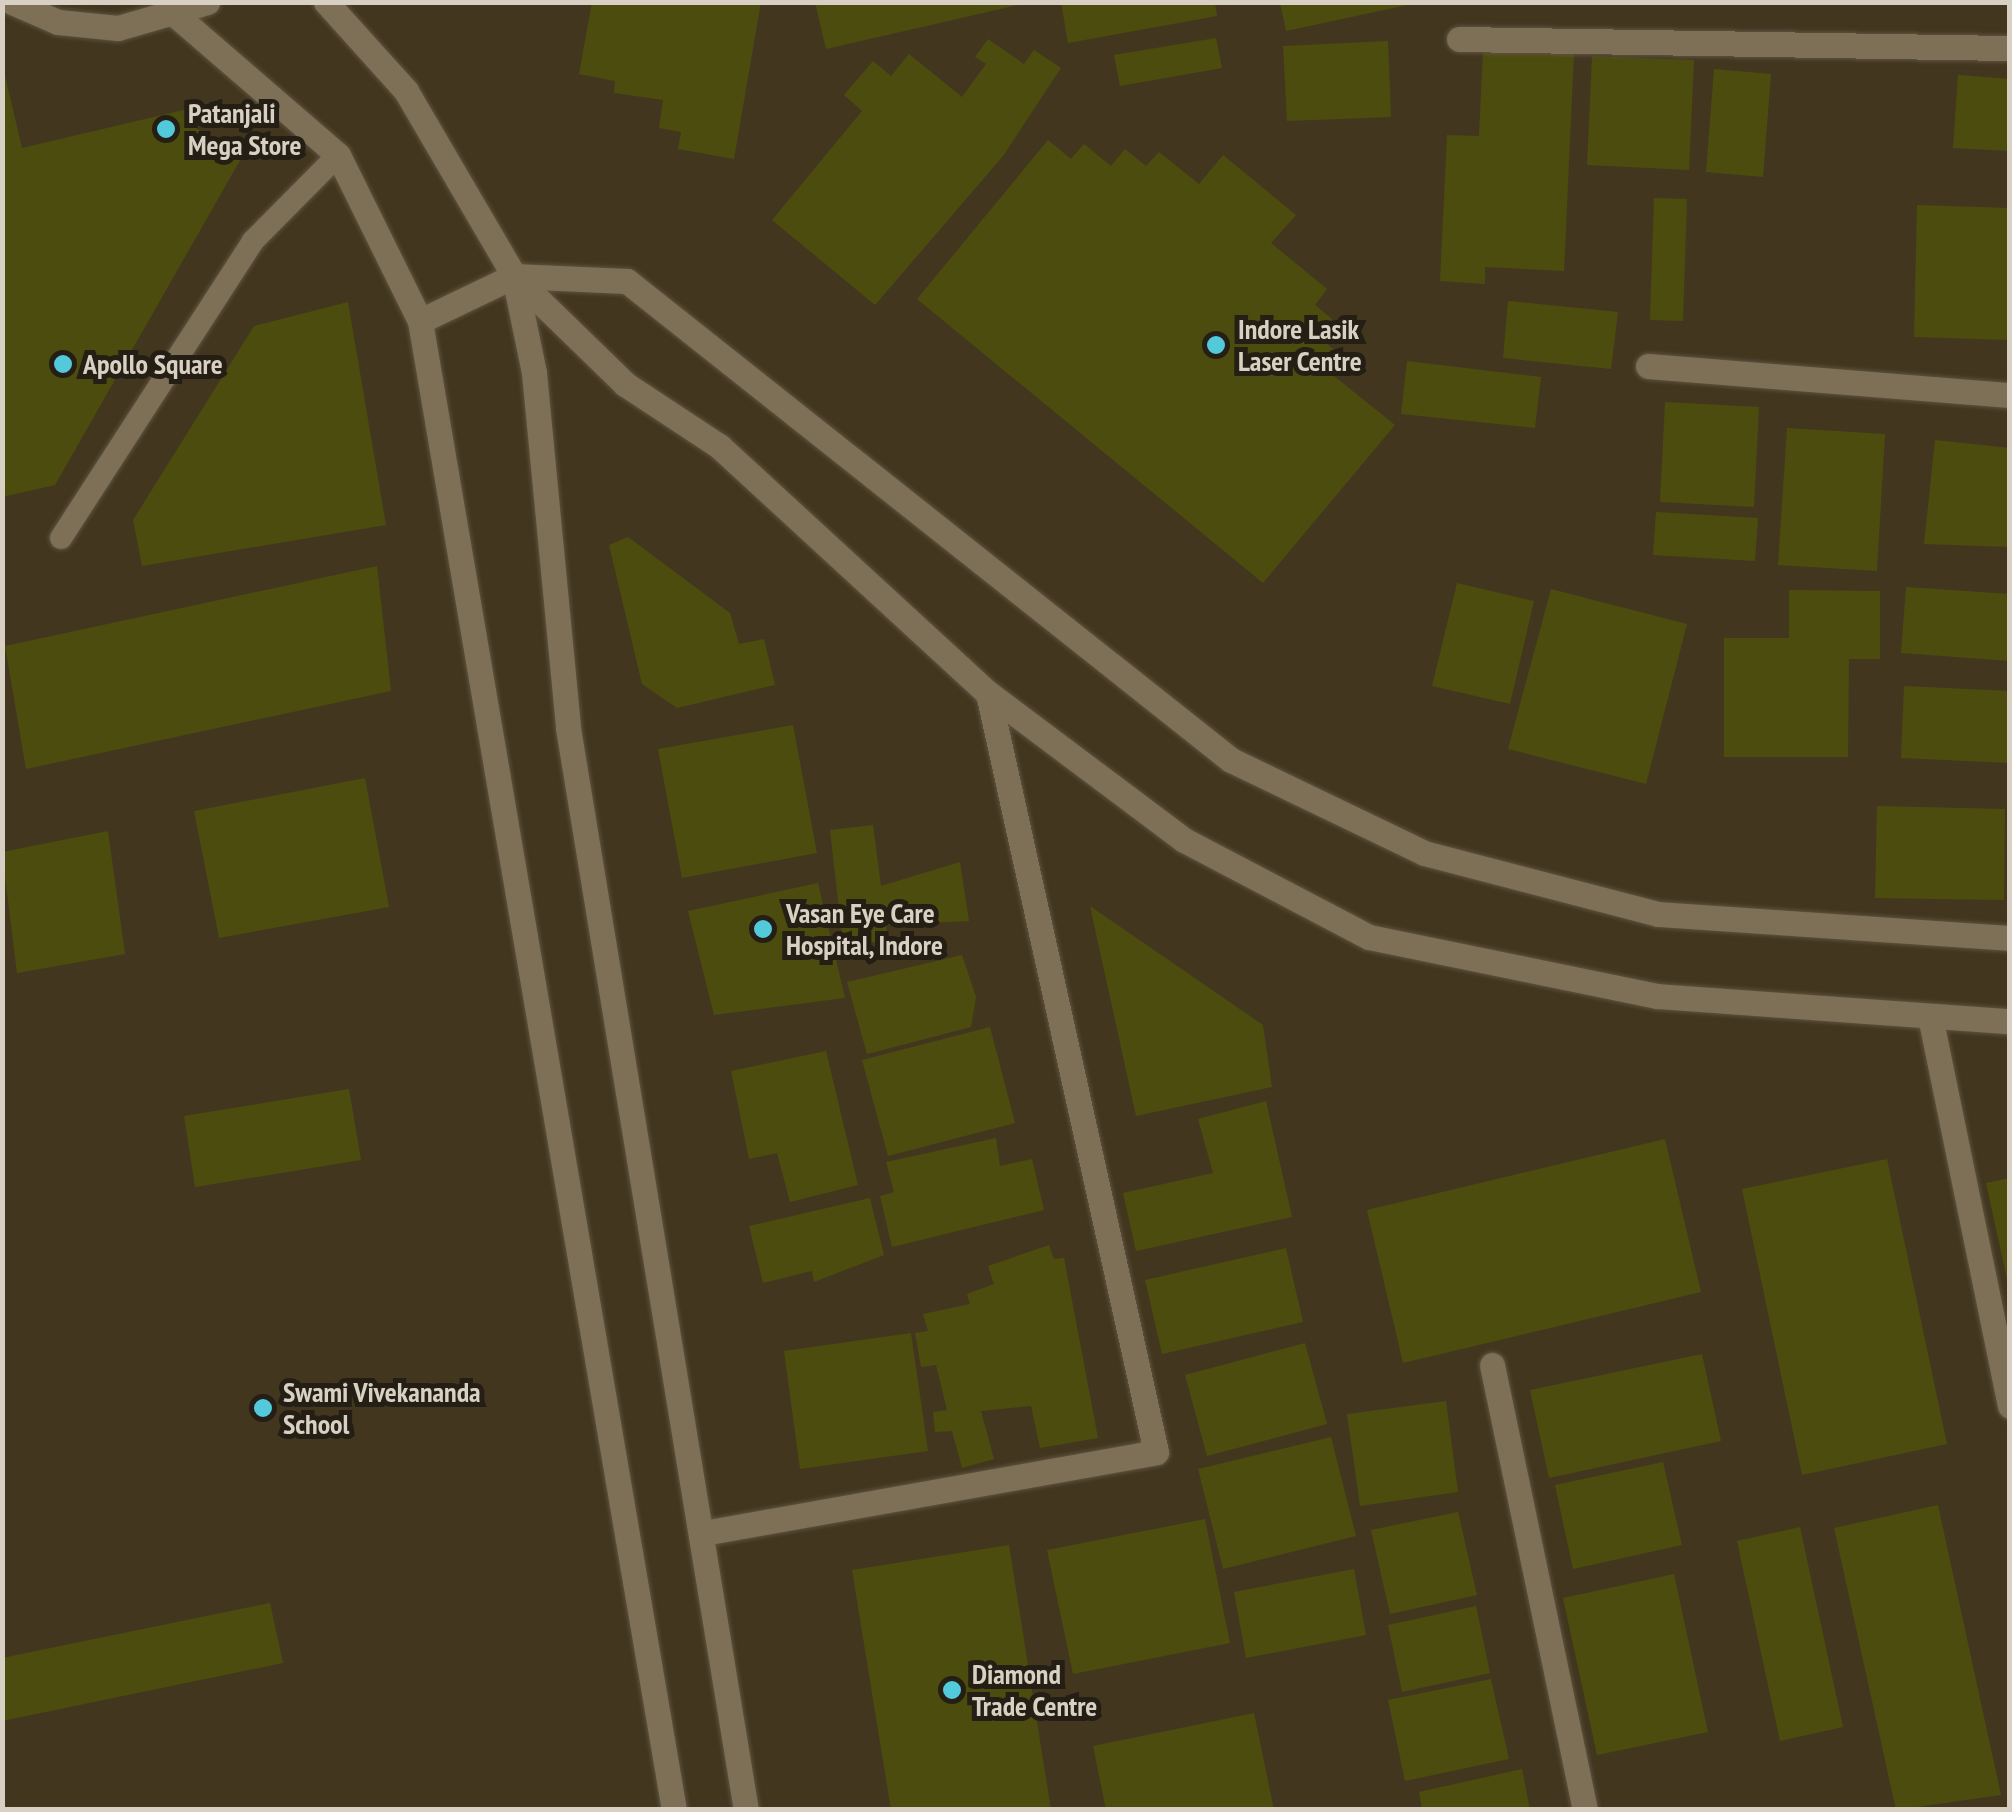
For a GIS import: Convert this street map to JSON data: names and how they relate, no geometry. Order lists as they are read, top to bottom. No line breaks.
{"places":["Patanjali Mega Store","Indore Lasik Laser Centre","Apollo Square","Vasan Eye Care Hospital, Indore","Swami Vivekananda School","Diamond Trade Centre"]}
